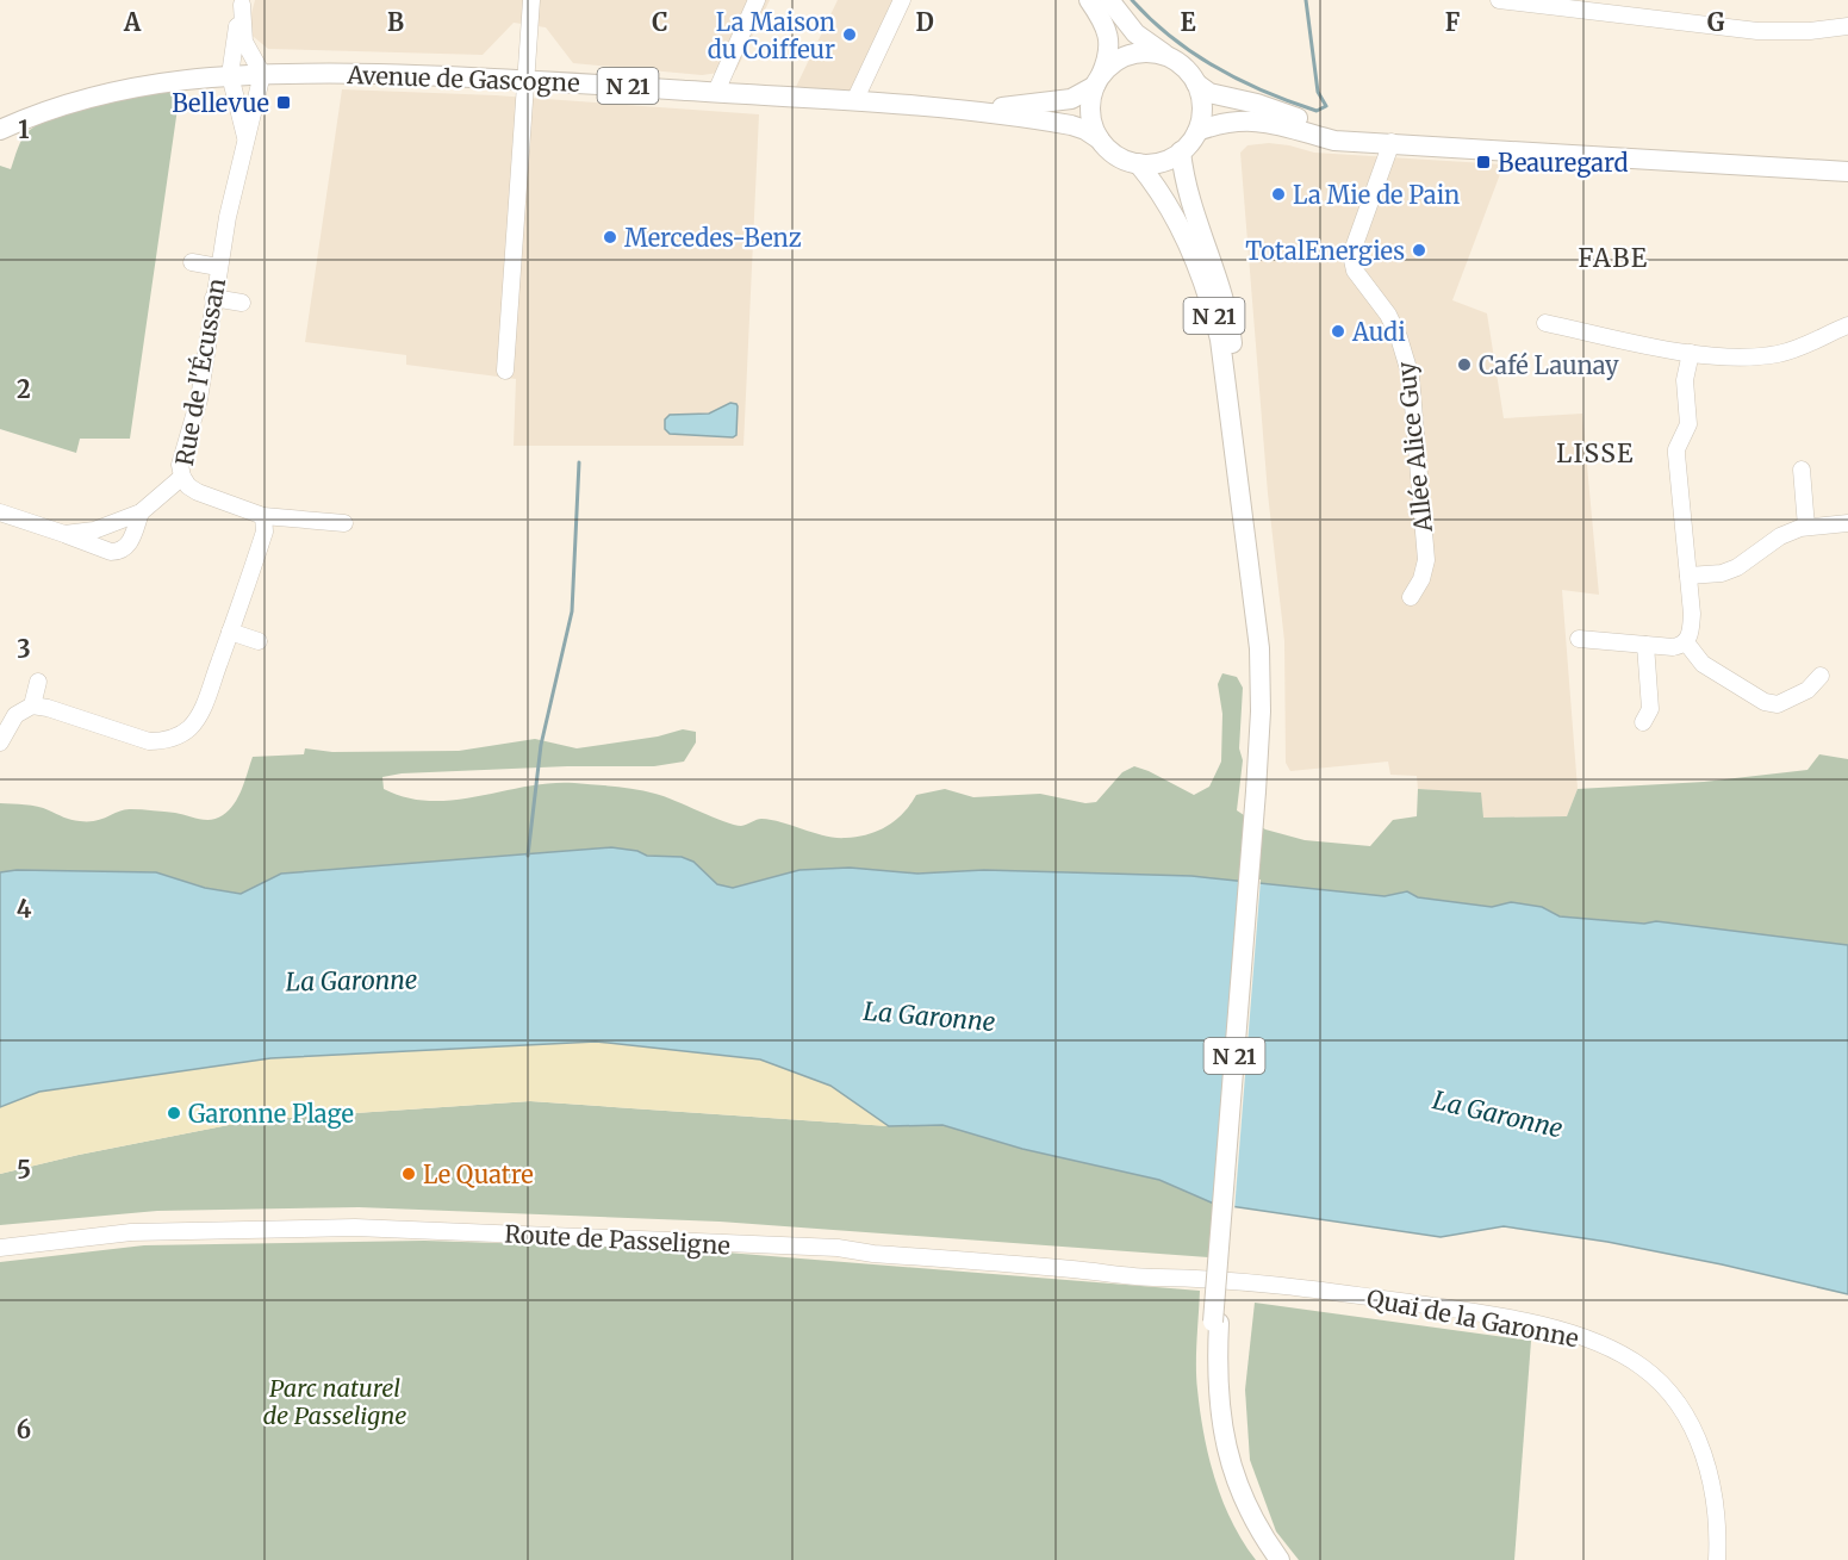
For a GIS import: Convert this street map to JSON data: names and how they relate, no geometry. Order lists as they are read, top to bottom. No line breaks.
{"streets":{"main road":["Avenue de Gascogne","N 21"],"street":["Rue de l'Écussan","Allée Alice Guy","Route de Passeligne","Quai de la Garonne"]},"crossings":[["Avenue de Gascogne","N 21"],["Avenue de Gascogne","Rue de l'Écussan"],["Route de Passeligne","Quai de la Garonne"]],"districts":["FABE","LISSE"],"water":["La Garonne"],"parks":["Parc naturel de Passeligne"],"places":{"other":["La Maison du Coiffeur","La Mie de Pain","Mercedes-Benz","TotalEnergies","Audi","Café Launay","Garonne Plage","Le Quatre"],"transit":["Bellevue","Beauregard"]},"grid":{"columns":["A","B","C","D","E","F","G"],"rows":["1","2","3","4","5","6"]}}
